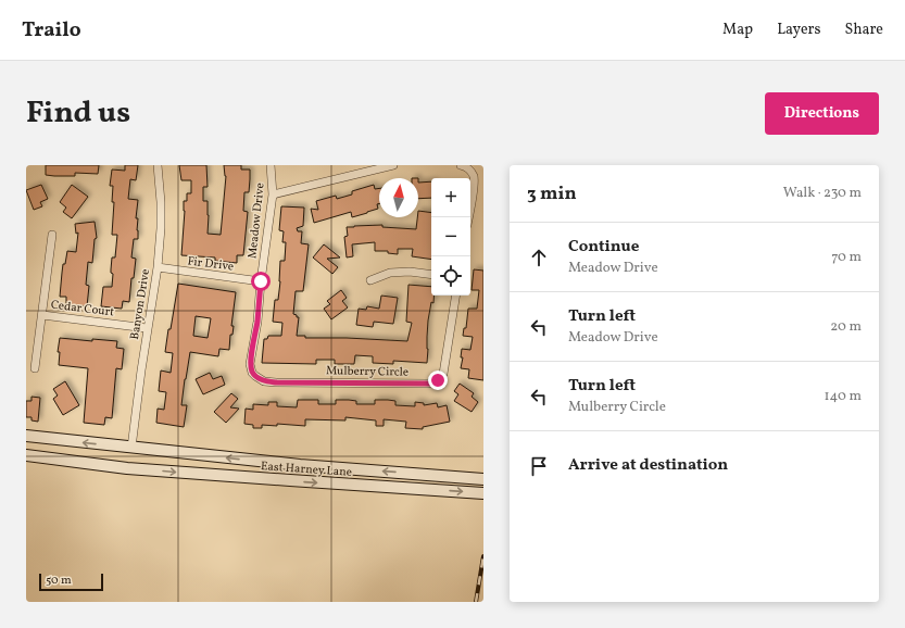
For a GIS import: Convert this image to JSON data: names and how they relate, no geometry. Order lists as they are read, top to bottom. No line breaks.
{"streets":{"main road":["East Harney Lane"],"street":["Meadow Drive","Fir Drive","Banyon Drive","Cedar Court","Mulberry Circle"]},"crossings":[["Meadow Drive","Fir Drive"],["Meadow Drive","Mulberry Circle"],["Fir Drive","Banyon Drive"],["Banyon Drive","Cedar Court"],["Banyon Drive","East Harney Lane"]],"scale_bar":"50 m","north":"top","page":{"header":"Trailo","nav":["Map","Layers","Share"],"title":"Find us","buttons":"Directions","heading":["3 min","Walk · 230 m"],"map_buttons":["+","−"],"list":[["Continue","Meadow Drive","70 m"],["Turn left","Meadow Drive","20 m"],["Turn left","Mulberry Circle","140 m"],"Arrive at destination"],"scale":"50 m"}}
